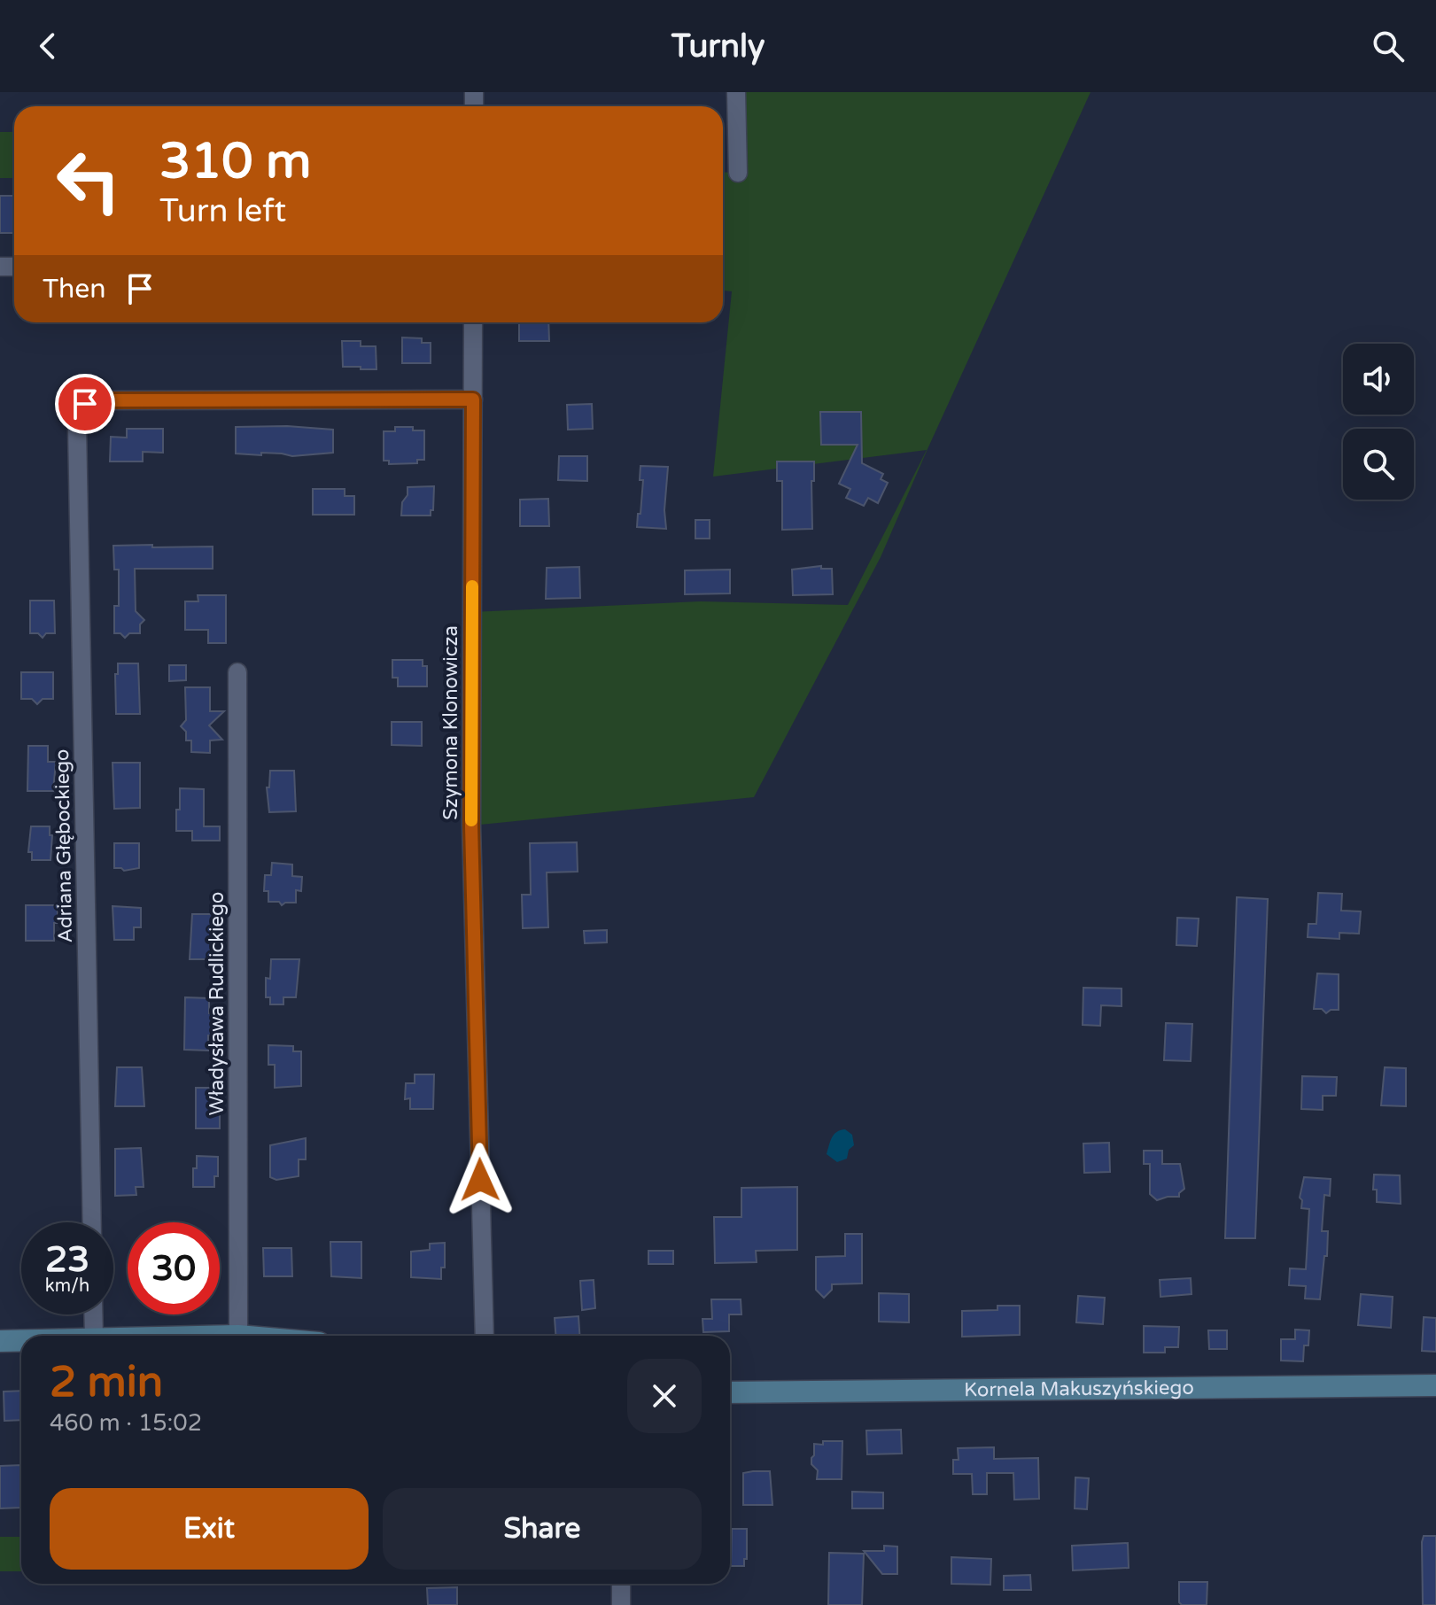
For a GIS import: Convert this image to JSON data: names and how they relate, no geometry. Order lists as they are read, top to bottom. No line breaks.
{"streets":{"street":["Szymona Klonowicza","Adriana Głębockiego","Władysława Rudlickiego","Kornela Makuszyńskiego"]},"crossings":[["Szymona Klonowicza","Adriana Głębockiego"]],"page":{"header":"Turnly","turn":["310 m","Turn left"],"then":"Then","speed":"23 km/h","limit":"30","heading":["2 min","460 m · 15:02"],"buttons":["Exit","Share"]}}
